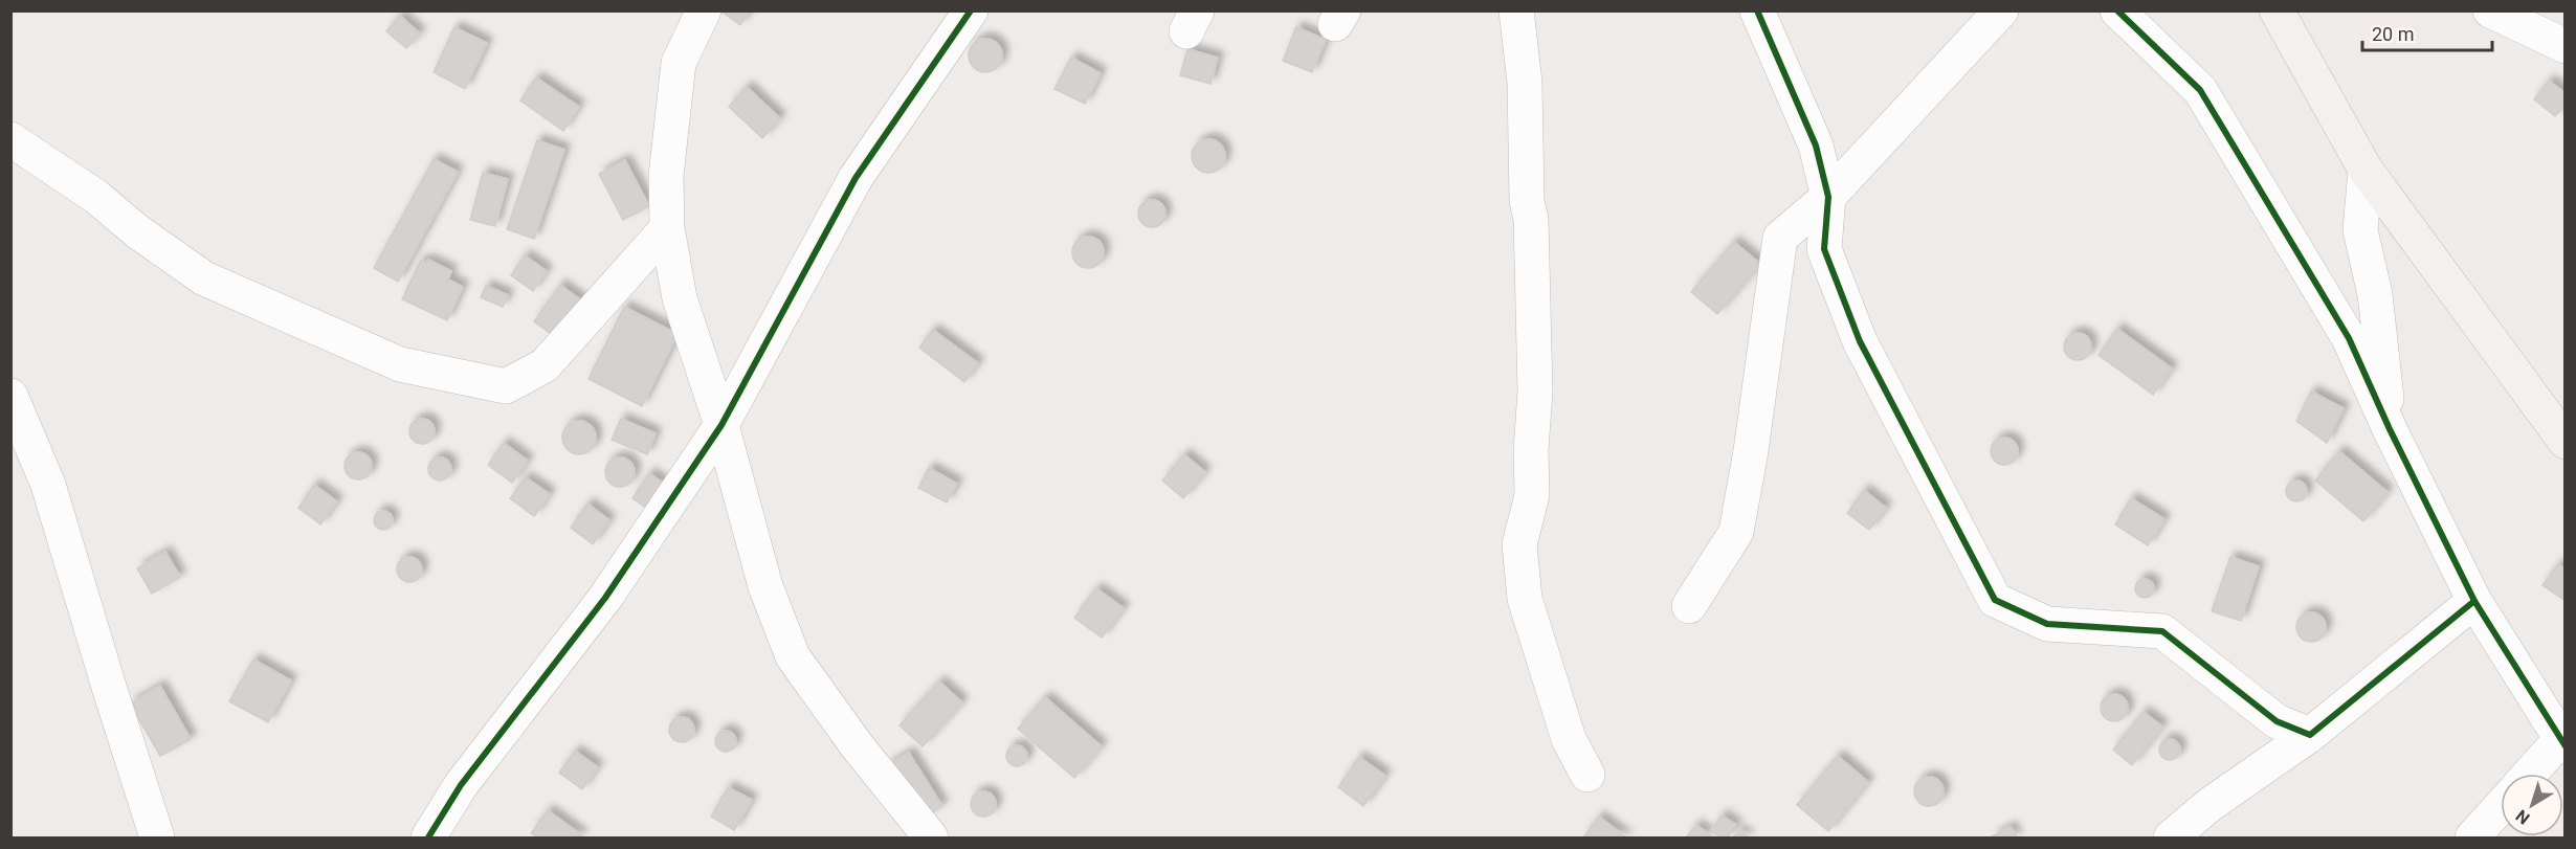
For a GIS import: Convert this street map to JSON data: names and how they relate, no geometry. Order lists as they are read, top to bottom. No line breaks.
{"scale_bar":"20 m","north":"bottom left"}
